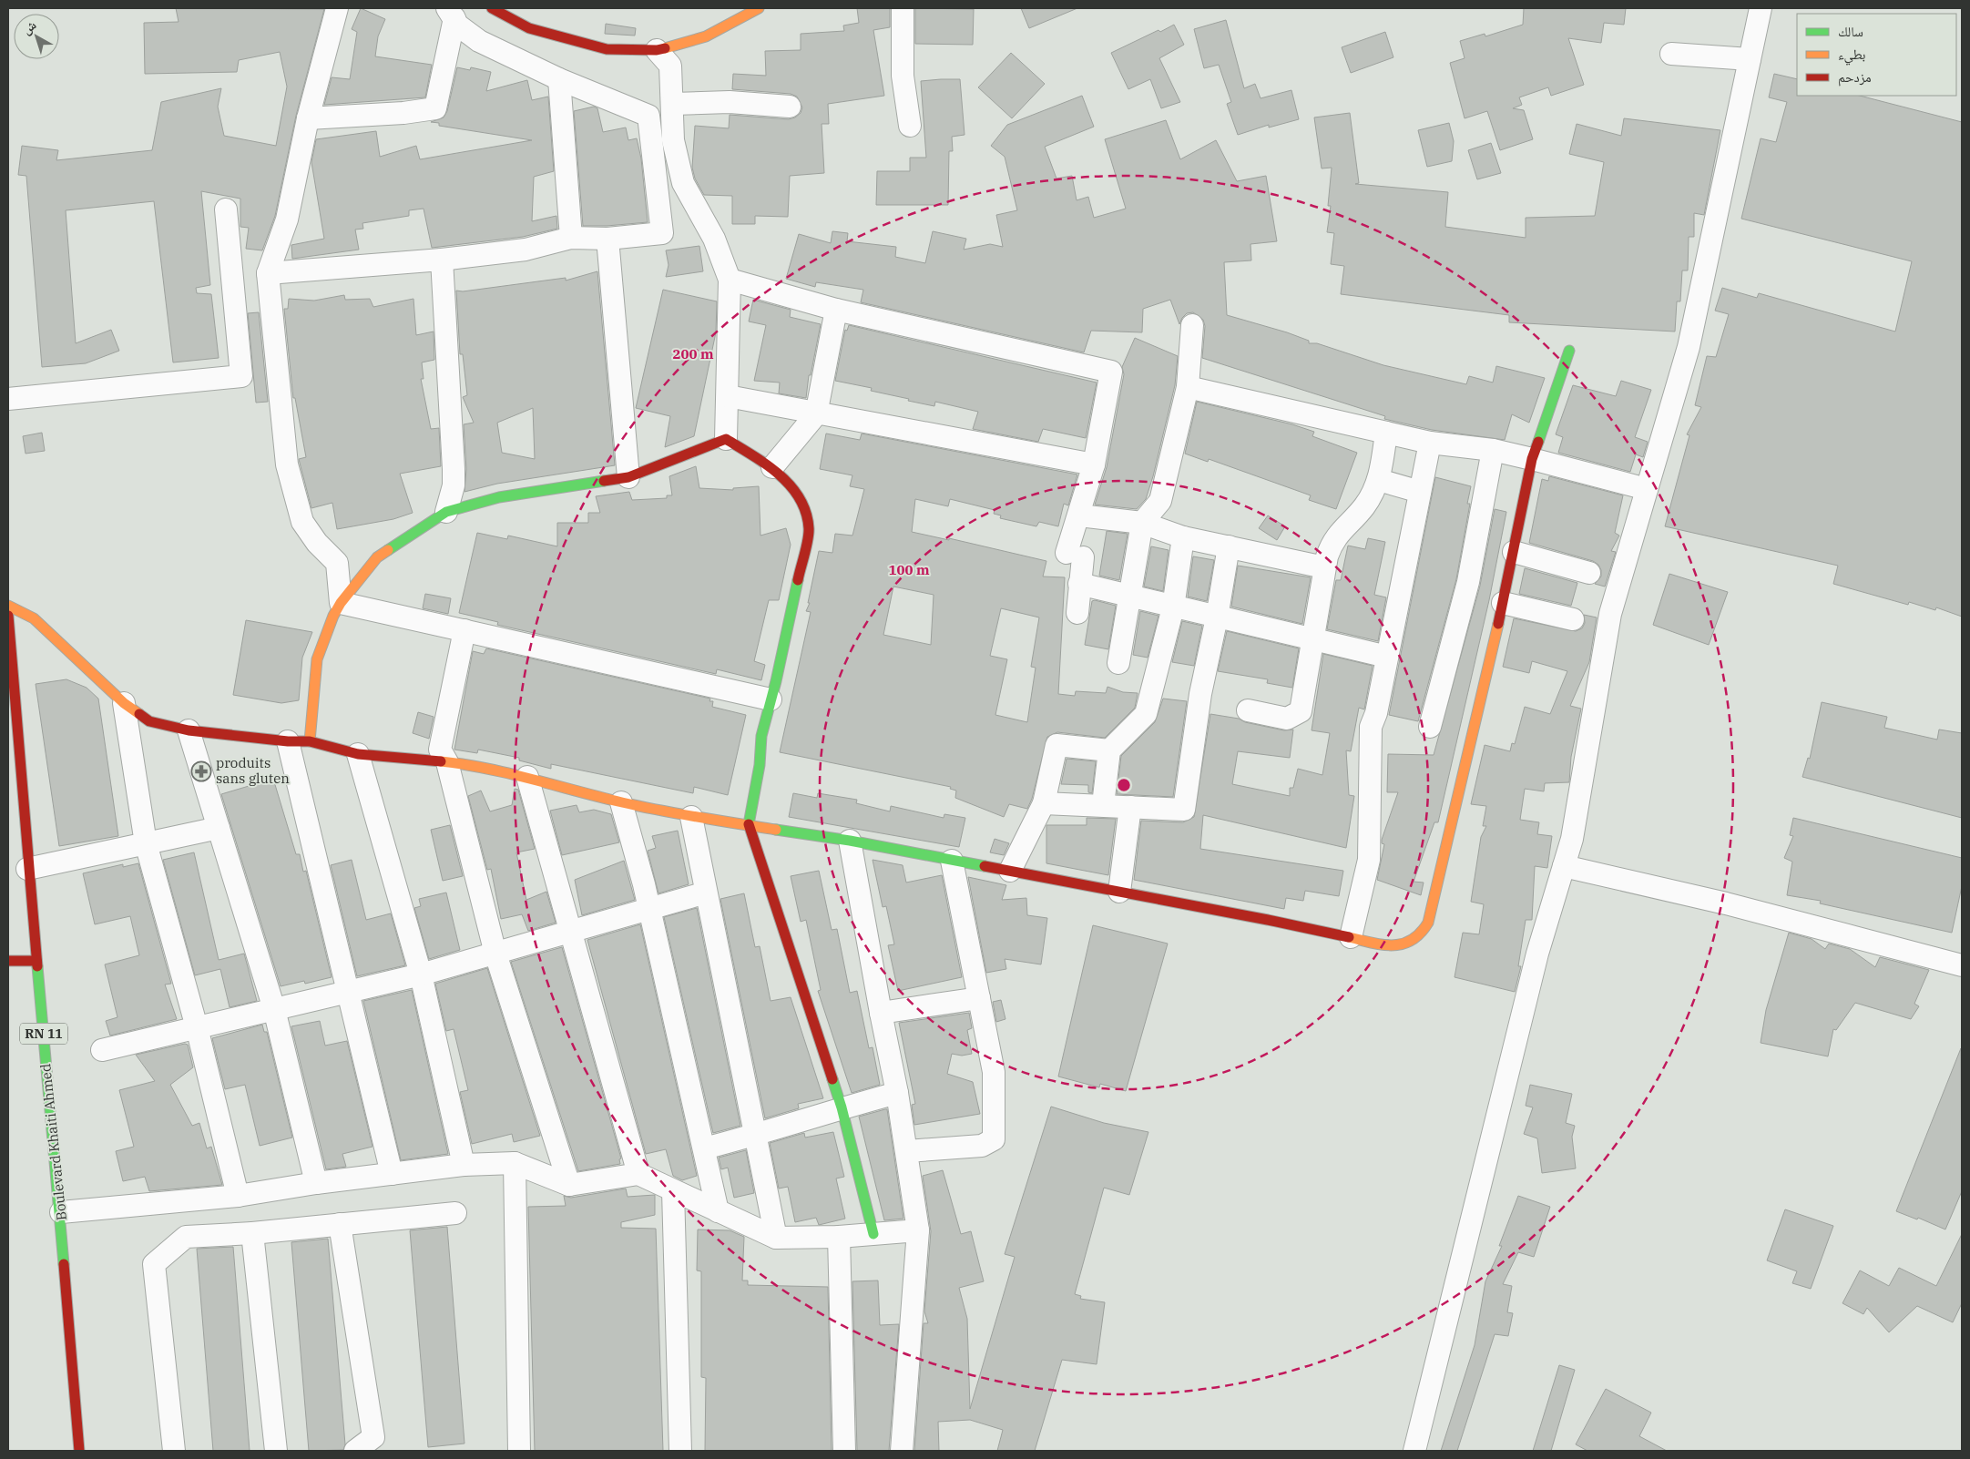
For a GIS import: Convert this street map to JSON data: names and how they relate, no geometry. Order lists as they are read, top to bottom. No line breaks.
{"streets":{"main road":["RN 11","Boulevard Khaiti Ahmed"]},"places":{"pharmacy":["produits sans gluten"]},"legend":["سالك","بطيء","مزدحم"],"north":"top left","rings":["200 m","100 m"]}
